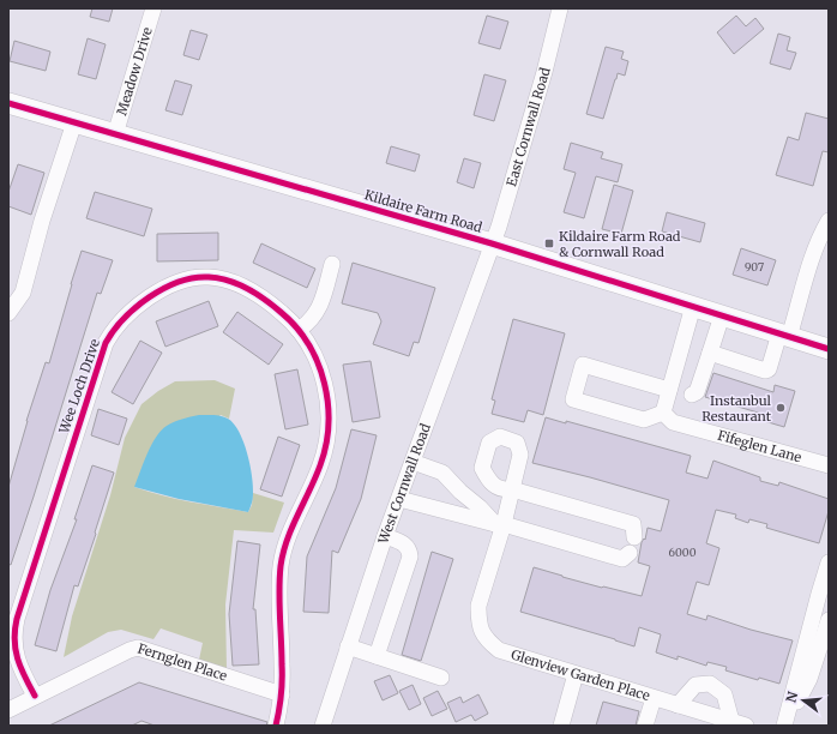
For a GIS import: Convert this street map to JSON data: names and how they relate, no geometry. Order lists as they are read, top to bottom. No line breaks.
{"streets":{"main road":["Kildaire Farm Road"],"street":["Meadow Drive","East Cornwall Road","Wee Loch Drive","Fifeglen Lane","West Cornwall Road","Fernglen Place","Glenview Garden Place"]},"crossings":[["Meadow Drive","Kildaire Farm Road"],["East Cornwall Road","Kildaire Farm Road"],["East Cornwall Road","West Cornwall Road"],["Kildaire Farm Road","West Cornwall Road"],["Wee Loch Drive","Fernglen Place"]],"places":{"transit":["Kildaire Farm Road & Cornwall Road"],"other":["Instanbul Restaurant"]},"house_numbers":["907","6000"],"north":"left"}
